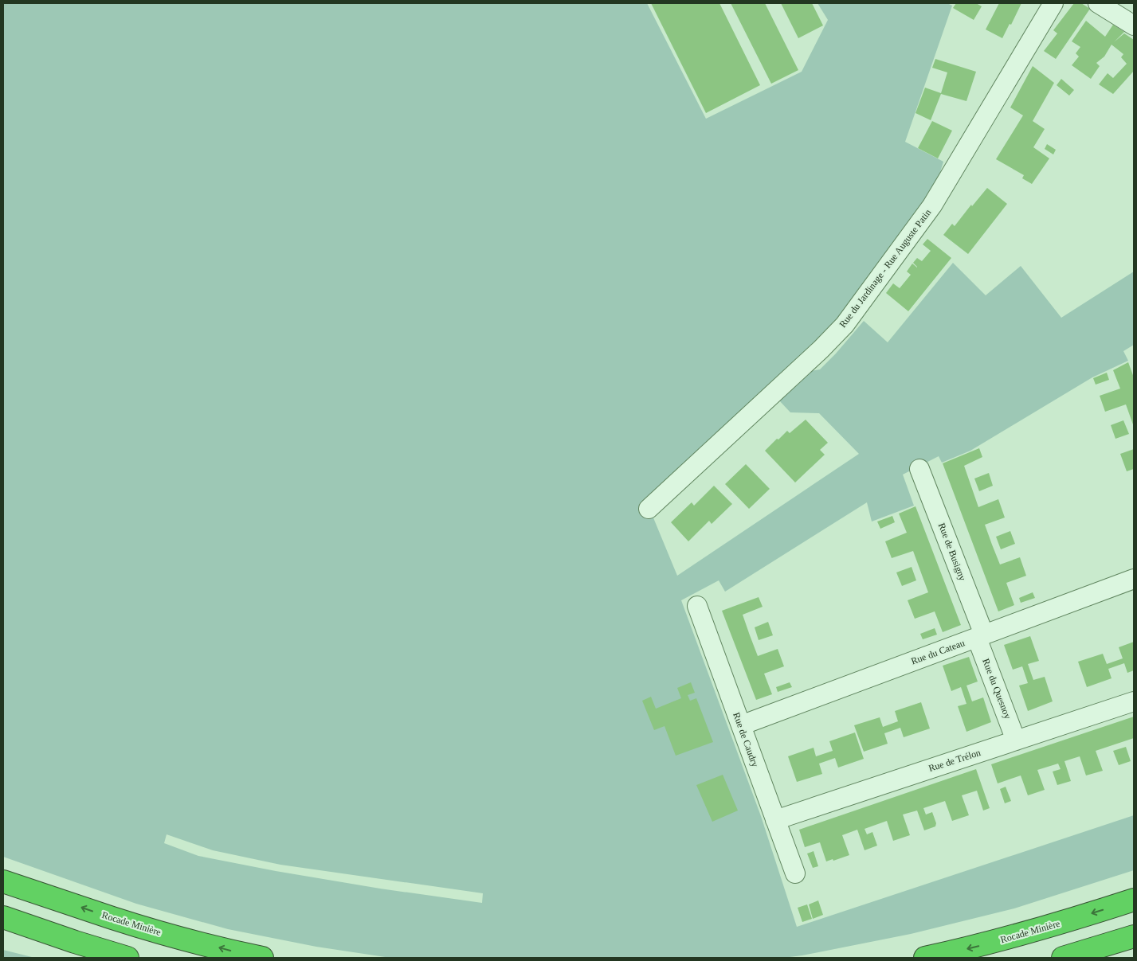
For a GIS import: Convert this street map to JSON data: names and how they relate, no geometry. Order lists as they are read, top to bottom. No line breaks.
{"streets":{"highway":["Rocade Minière"],"street":["Rue du Jardinage - Rue Auguste Patin","Rue de Busigny","Rue du Cateau","Rue du Quesnoy","Rue de Caudry","Rue de Trélon"]},"crossings":[["Rue de Busigny","Rue du Cateau"],["Rue de Busigny","Rue du Quesnoy"],["Rue du Cateau","Rue du Quesnoy"],["Rue du Cateau","Rue de Caudry"],["Rue du Quesnoy","Rue de Trélon"],["Rue de Caudry","Rue de Trélon"]]}
